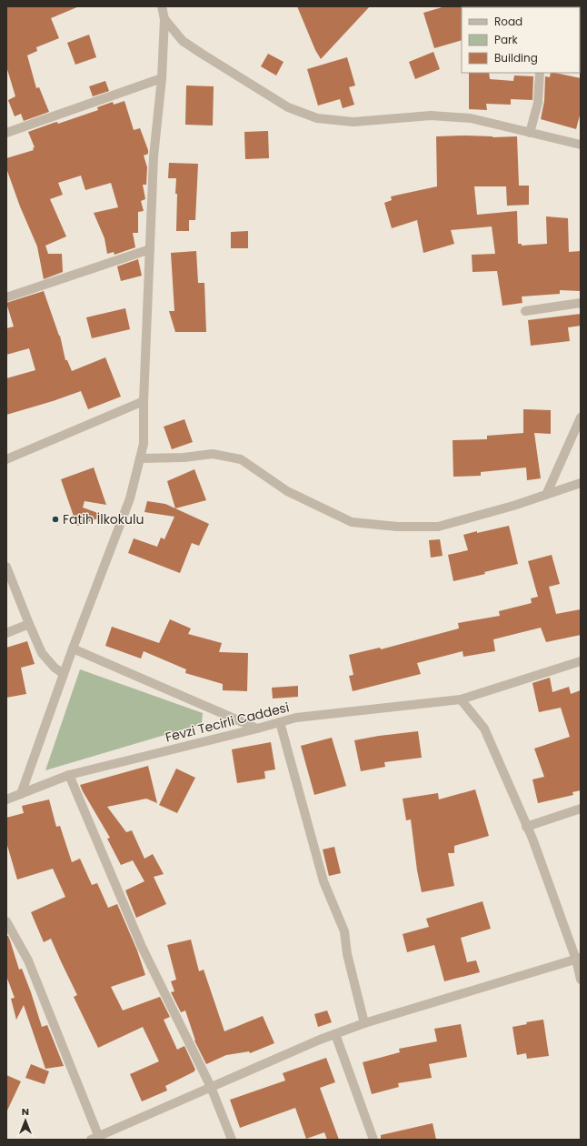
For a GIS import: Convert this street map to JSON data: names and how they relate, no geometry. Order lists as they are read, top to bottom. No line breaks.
{"streets":{"street":["Fevzi Tecirli Caddesi"]},"places":["Fatih İlkokulu"],"legend":["Road","Park","Building"],"north":"top"}
